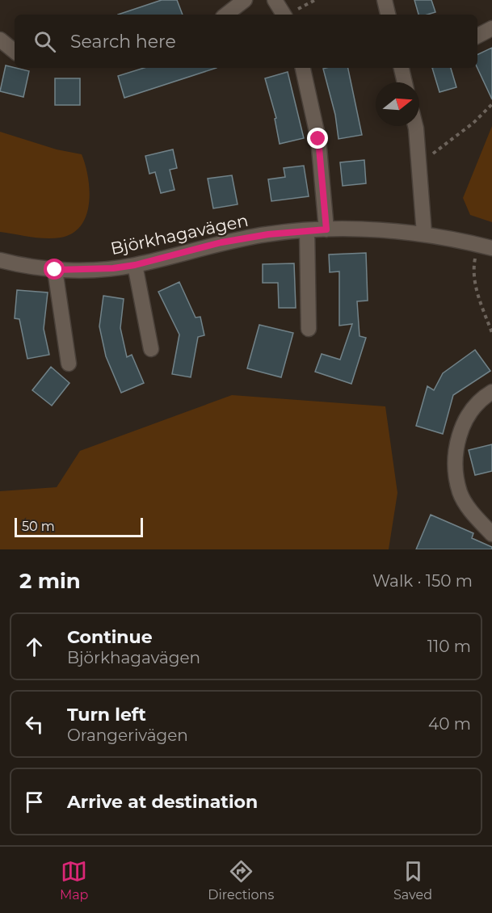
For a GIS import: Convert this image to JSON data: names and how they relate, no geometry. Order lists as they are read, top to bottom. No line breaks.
{"streets":{"street":["Björkhagavägen"]},"scale_bar":"50 m","north":"right","page":{"search":"Search here","scale":"50 m","heading":["2 min","Walk · 150 m"],"list":[["Continue","Björkhagavägen","110 m"],["Turn left","Orangerivägen","40 m"],"Arrive at destination"],"nav":["Map","Directions","Saved"]}}
